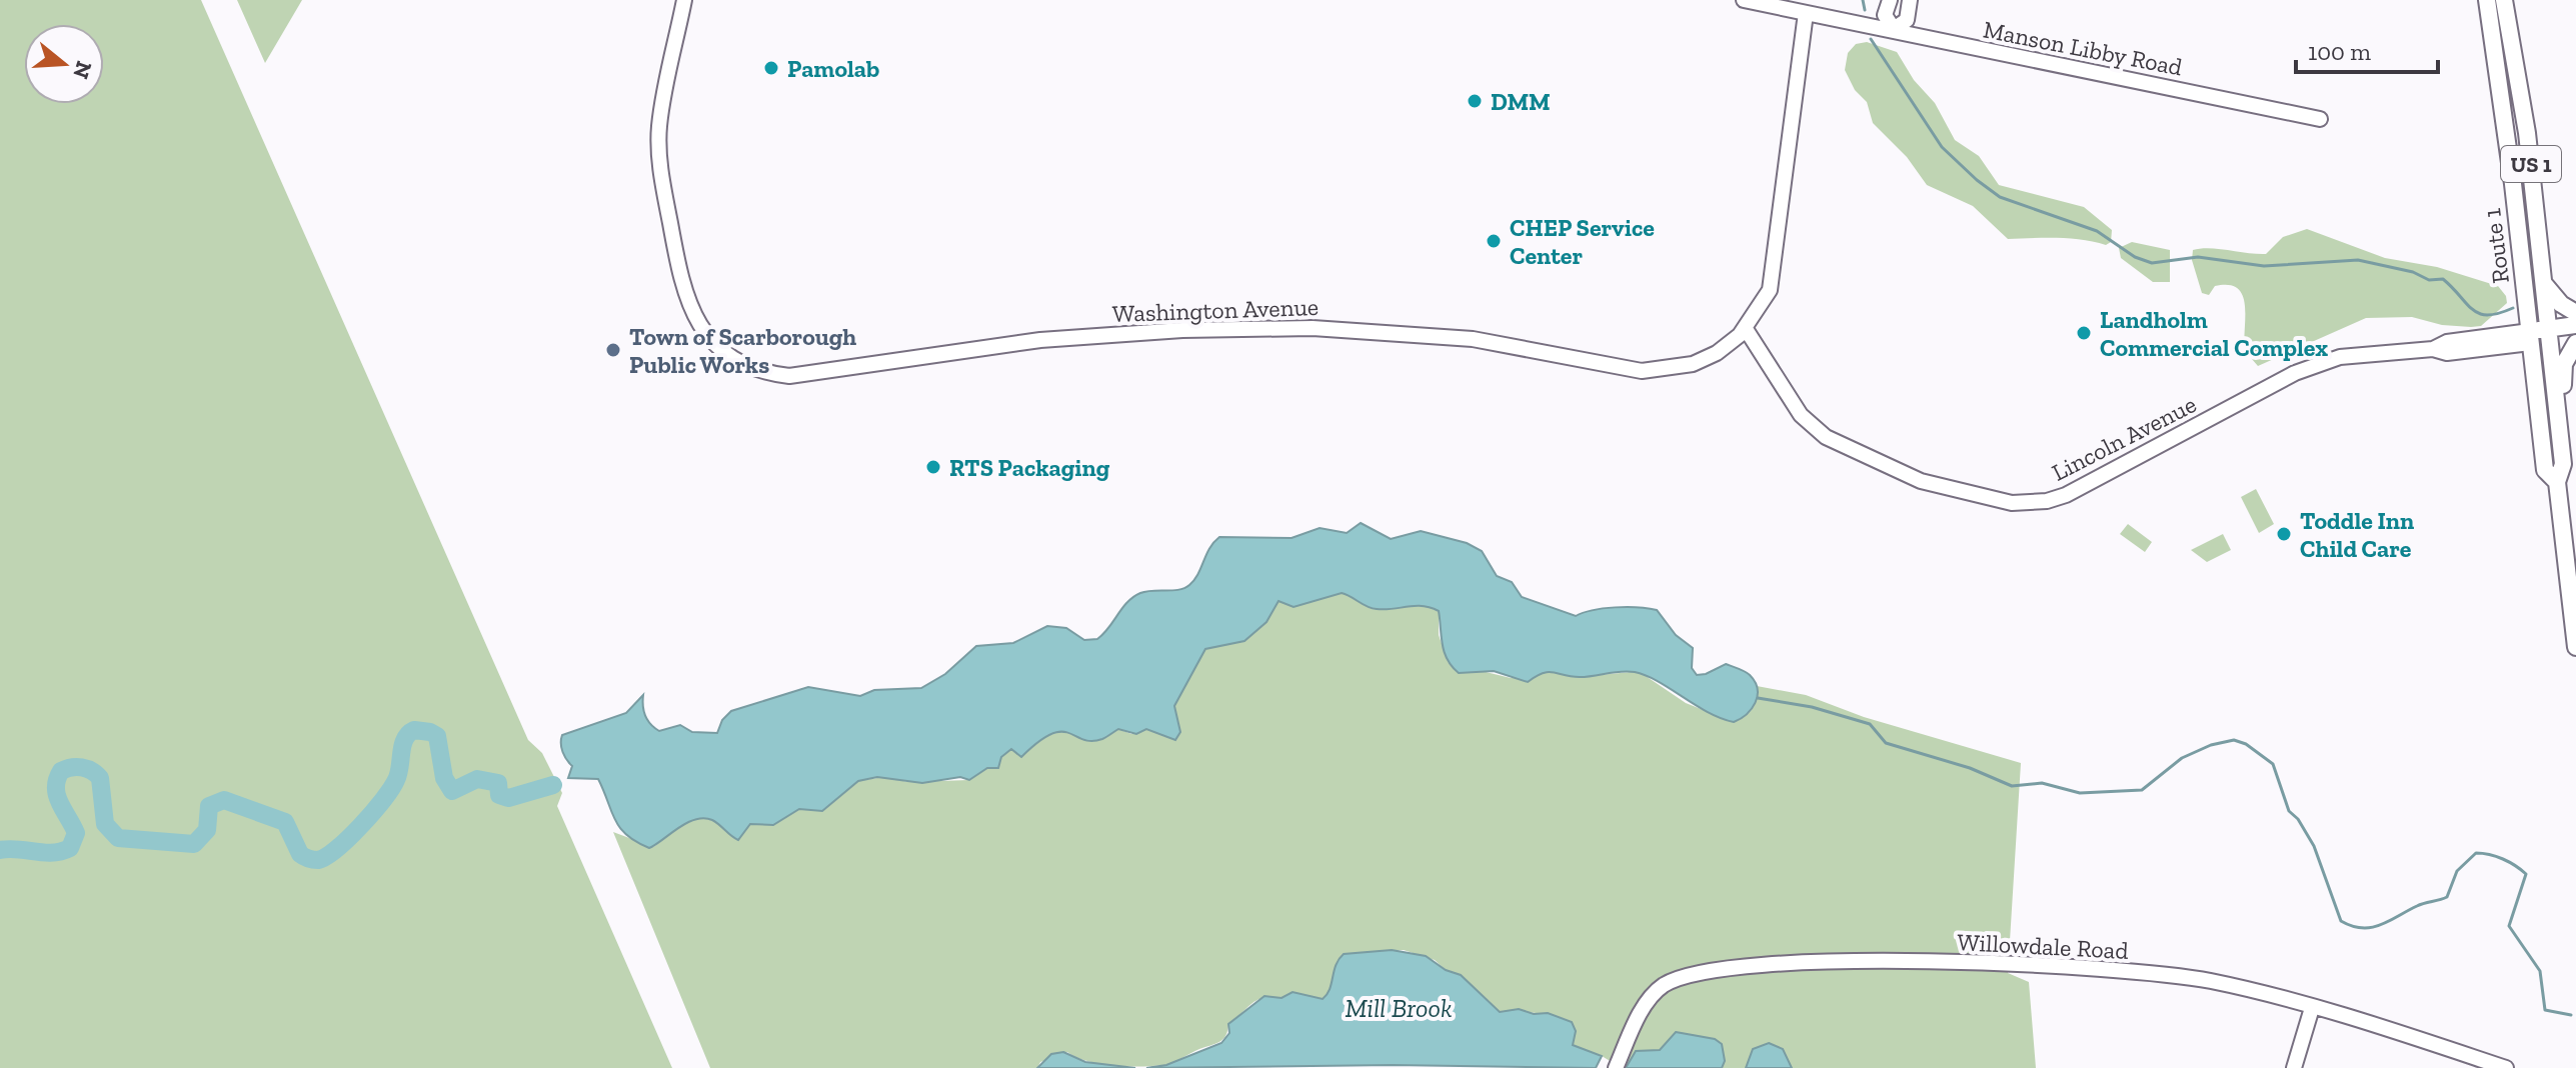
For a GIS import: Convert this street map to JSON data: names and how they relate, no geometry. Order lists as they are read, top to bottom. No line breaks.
{"streets":{"main road":["US 1","Route 1"],"street":["Manson Libby Road","Washington Avenue","Lincoln Avenue","Willowdale Road"]},"crossings":[["Manson Libby Road","Washington Avenue"],["Route 1","Lincoln Avenue"],["Washington Avenue","Lincoln Avenue"]],"water":["Mill Brook"],"places":["Pamolab","DMM","CHEP Service Center","Landholm Commercial Complex","Town of Scarborough Public Works","RTS Packaging","Toddle Inn Child Care"],"scale_bar":"100 m","north":"right"}
